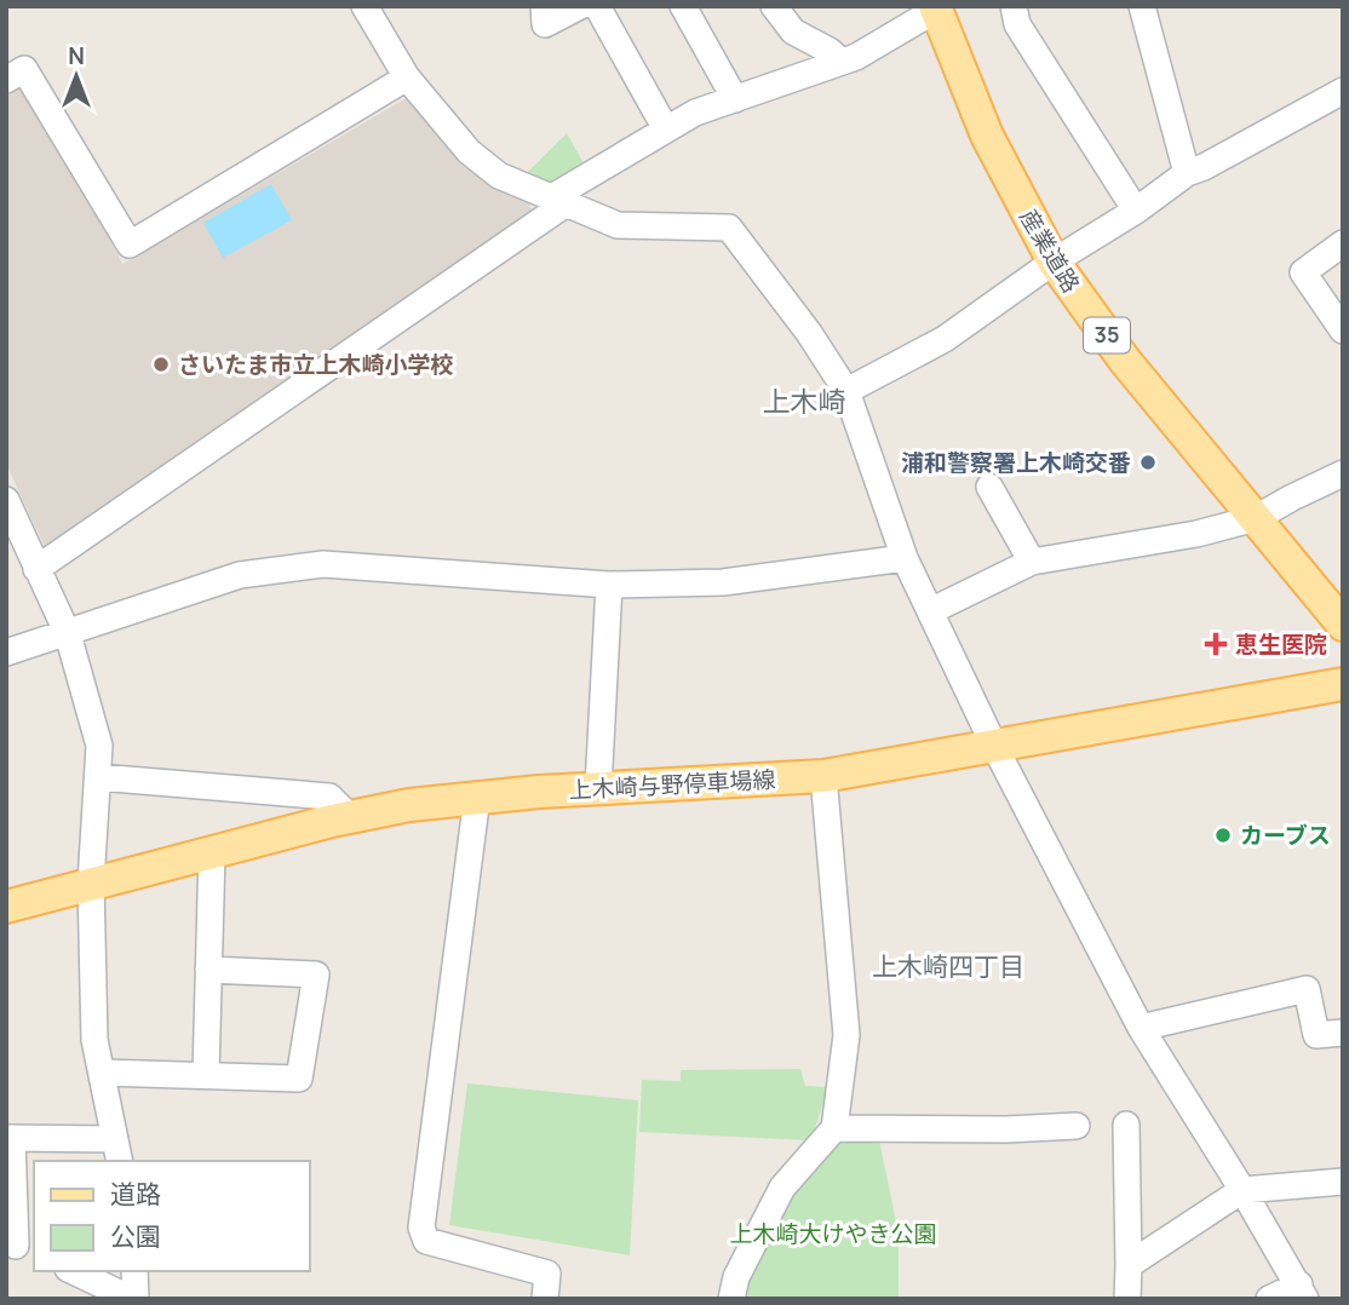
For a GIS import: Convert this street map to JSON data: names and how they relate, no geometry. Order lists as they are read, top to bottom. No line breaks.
{"streets":{"main road":["産業道路","35","上木崎与野停車場線"]},"districts":["上木崎","上木崎四丁目"],"parks":["上木崎大けやき公園"],"places":{"other":["さいたま市立上木崎小学校","浦和警察署上木崎交番","カーブス"],"health":["恵生医院"]},"legend":["道路","公園"],"north":"top"}
